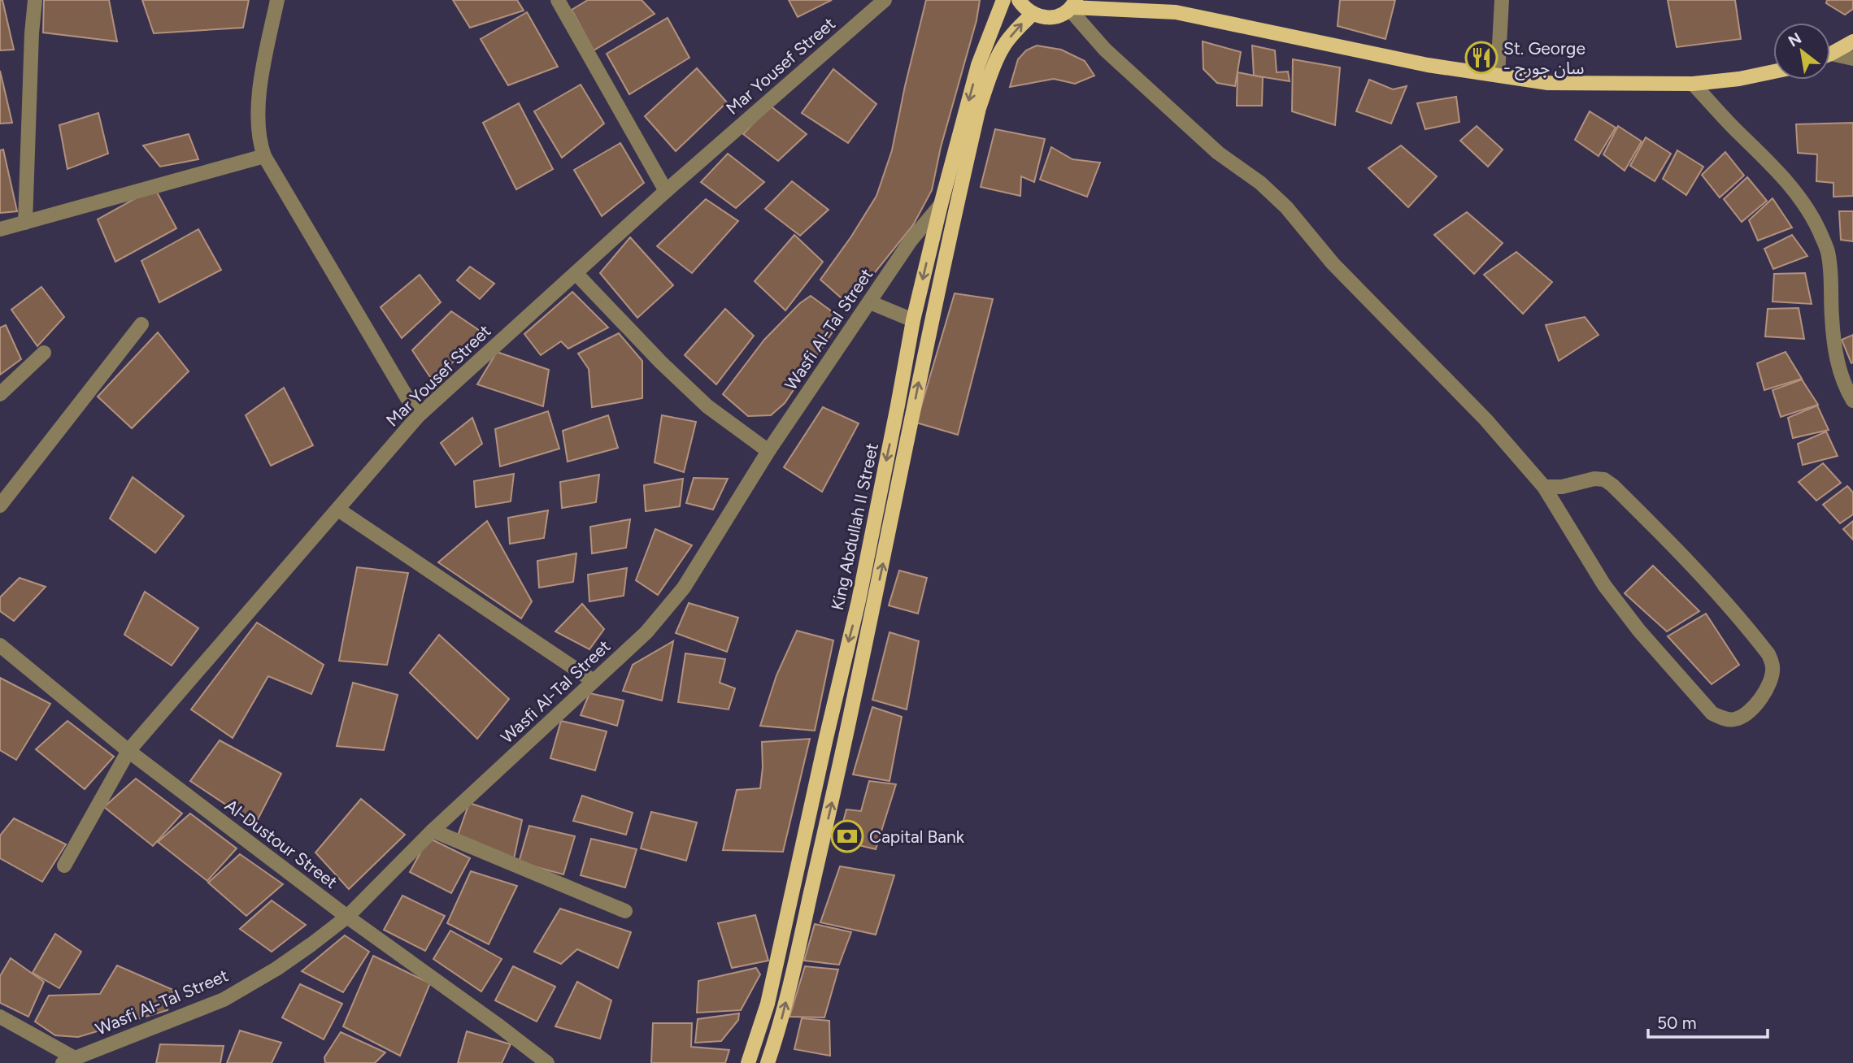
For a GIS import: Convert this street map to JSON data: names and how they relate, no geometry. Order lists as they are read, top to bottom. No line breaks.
{"streets":{"main road":["King Abdullah II Street"],"street":["Mar Yousef Street","Wasfi Al-Tal Street","Al-Dustour Street"]},"crossings":[["Mar Yousef Street","Al-Dustour Street"],["Wasfi Al-Tal Street","King Abdullah II Street"],["Wasfi Al-Tal Street","Al-Dustour Street"]],"places":{"restaurant":["St. George - سان جورج"],"bank":["Capital Bank"]},"scale_bar":"50 m","north":"top left"}
